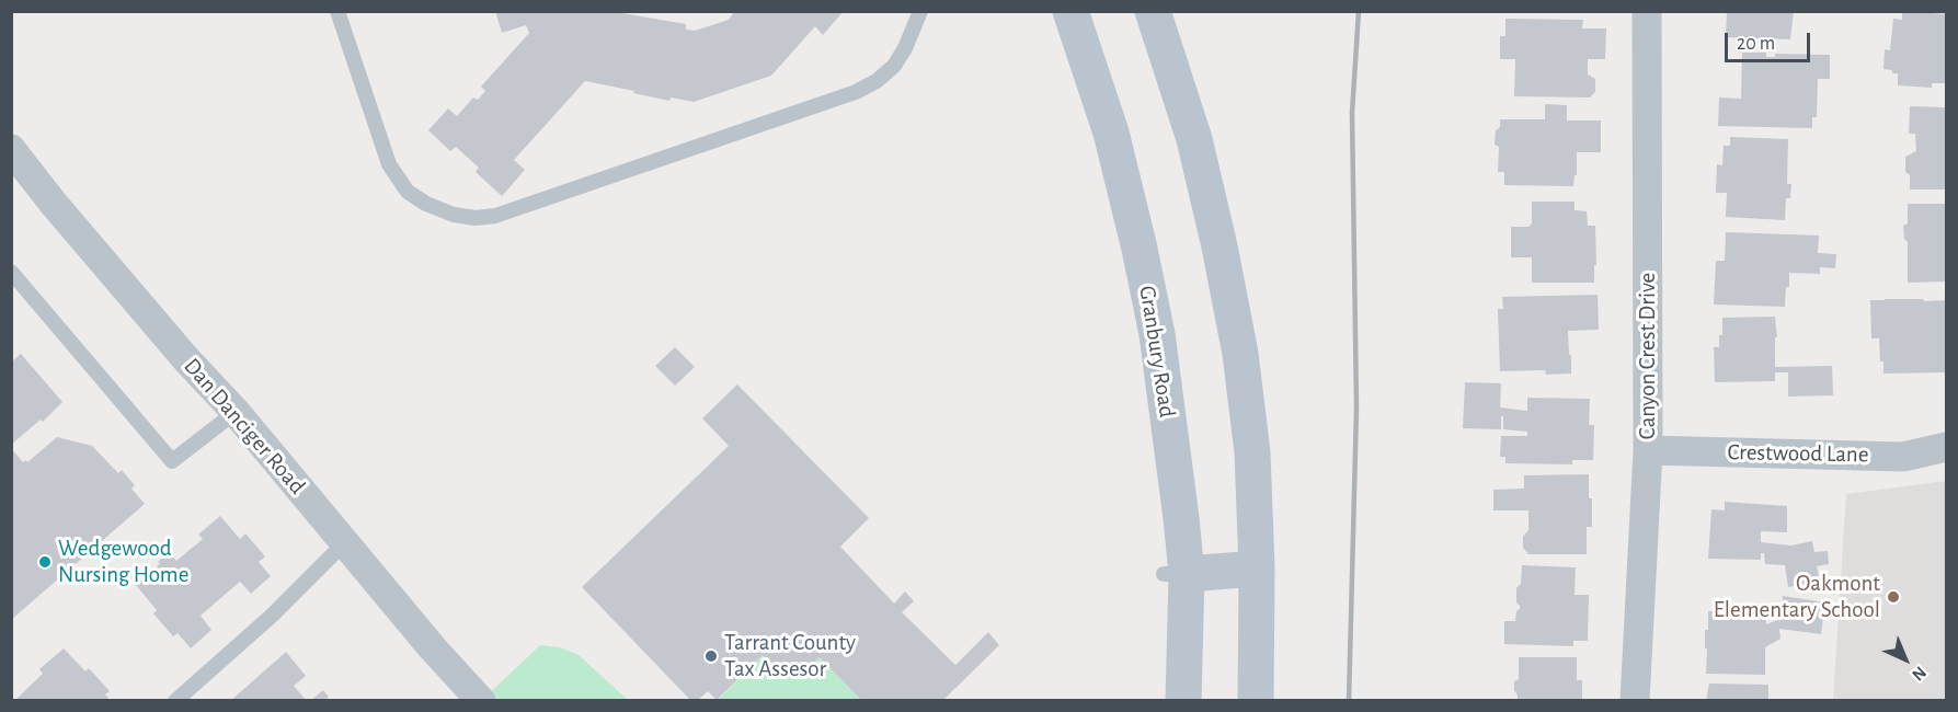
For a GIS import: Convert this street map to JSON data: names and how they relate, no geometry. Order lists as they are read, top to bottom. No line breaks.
{"streets":{"main road":["Granbury Road"],"street":["Canyon Crest Drive","Dan Danciger Road","Crestwood Lane"]},"crossings":[["Canyon Crest Drive","Crestwood Lane"]],"places":["Wedgewood Nursing Home","Oakmont Elementary School","Tarrant County Tax Assesor"],"scale_bar":"20 m","north":"bottom right"}
